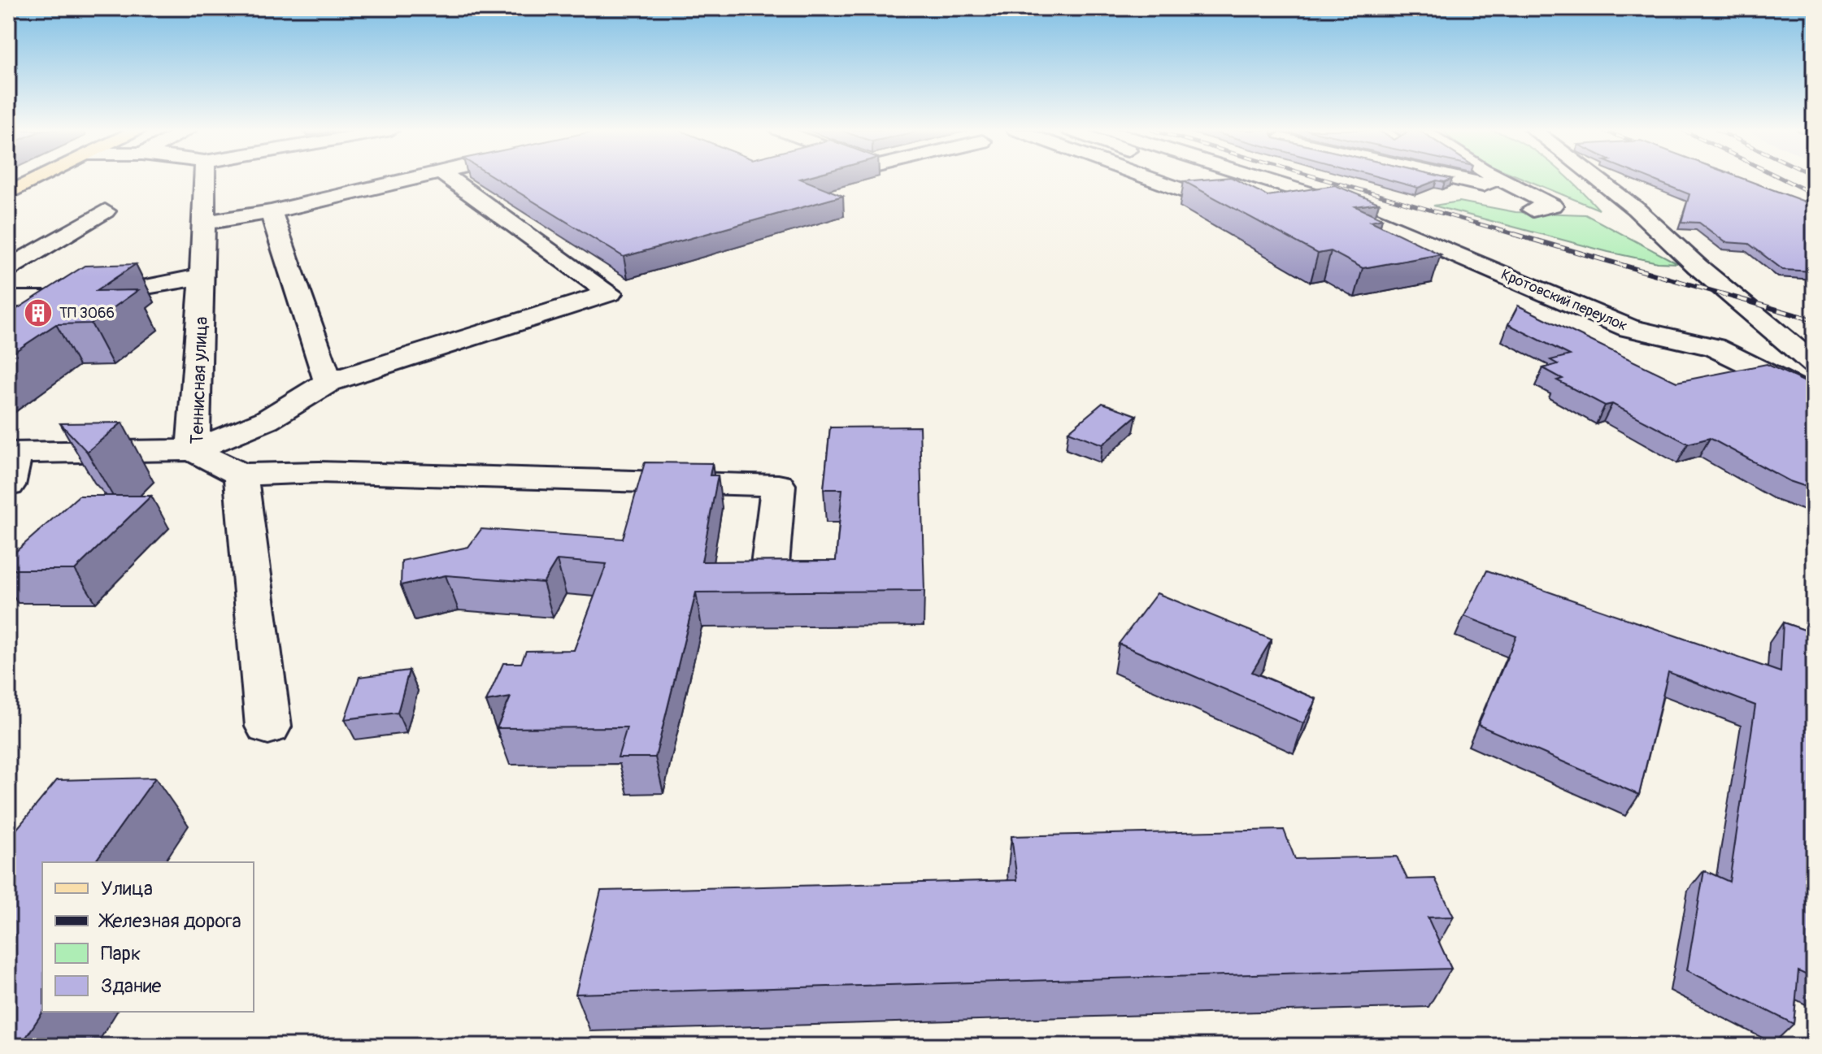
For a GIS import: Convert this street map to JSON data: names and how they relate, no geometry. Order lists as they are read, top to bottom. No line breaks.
{"streets":{"street":["Кротовский переулок","Теннисная улица"]},"places":{"building":["ТП 3066"]},"legend":["Улица","Железная дорога","Парк","Здание"]}
